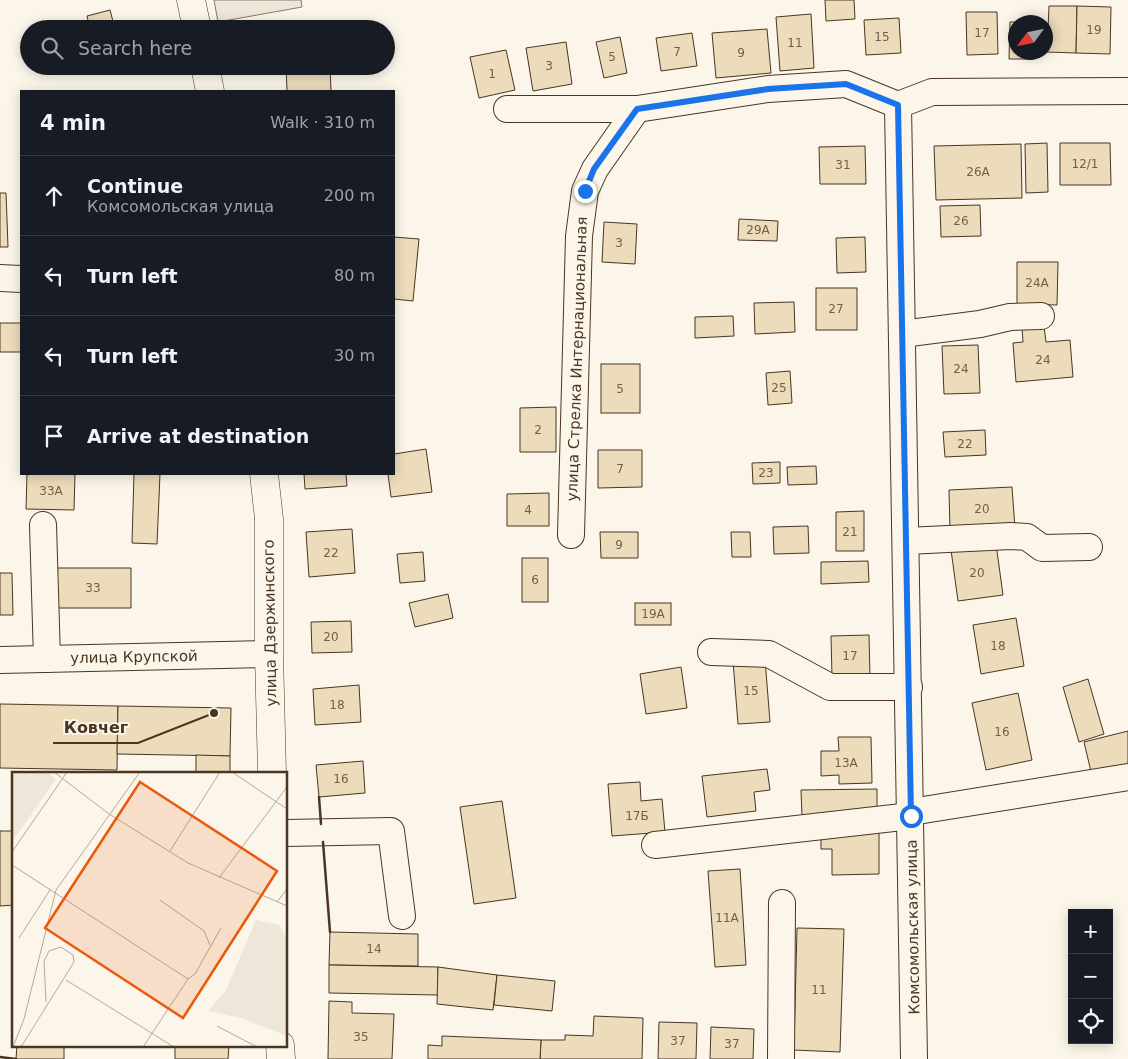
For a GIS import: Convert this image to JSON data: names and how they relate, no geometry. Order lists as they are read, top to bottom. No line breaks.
{"streets":{"main road":["улица Дзержинского"],"street":["улица Стрелка Интернациональная","улица Крупской","Комсомольская улица"]},"crossings":[["улица Дзержинского","улица Крупской"]],"places":["Ковчег"],"house_numbers":["19","17","15","11","7","9","5","3","1","12/1","31","26А","26","29А","3","24А","27","24","24","25","5","2","22","7","23","33А","20","4","21","9","22","20","6","33","19А","20","18","17","15","18","16","13А","16","17Б","11А","14","11","35","37","37"],"north":"bottom left","page":{"search":"Search here","heading":["4 min","Walk · 310 m"],"list":[["Continue","Комсомольская улица","200 m"],["Turn left","80 m"],["Turn left","30 m"],"Arrive at destination"],"map_buttons":["+","−"]}}
